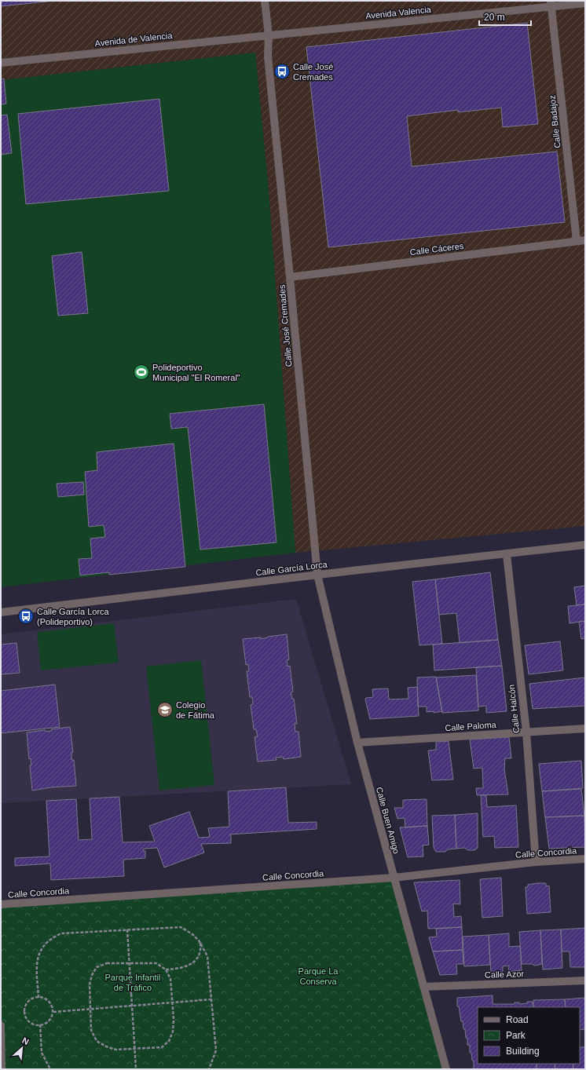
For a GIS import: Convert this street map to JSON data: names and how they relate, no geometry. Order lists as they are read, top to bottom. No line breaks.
{"streets":{"street":["Avenida Valencia","Avenida de Valencia","Calle Badajoz","Calle Cáceres","Calle José Cremades","Calle García Lorca","Calle Halcón","Calle Paloma","Calle Buen Amigo","Calle Concordia","Calle Azor"]},"crossings":[["Avenida Valencia","Avenida de Valencia"],["Avenida Valencia","Calle Badajoz"],["Avenida Valencia","Calle José Cremades"],["Avenida de Valencia","Calle José Cremades"],["Calle Badajoz","Calle Cáceres"],["Calle Cáceres","Calle José Cremades"],["Calle José Cremades","Calle García Lorca"],["Calle José Cremades","Calle Buen Amigo"],["Calle García Lorca","Calle Halcón"],["Calle García Lorca","Calle Buen Amigo"],["Calle Halcón","Calle Paloma"],["Calle Halcón","Calle Concordia"],["Calle Paloma","Calle Buen Amigo"],["Calle Buen Amigo","Calle Concordia"],["Calle Buen Amigo","Calle Azor"]],"parks":["Parque La Conserva","Parque Infantil de Tráfico"],"places":{"bus stop":["Calle José Cremades","Calle García Lorca (Polideportivo)"],"sports":["Polideportivo Municipal \"El Romeral\""],"school or university":["Colegio de Fátima"]},"legend":["Road","Park","Building"],"scale_bar":"20 m","north":"top right"}
